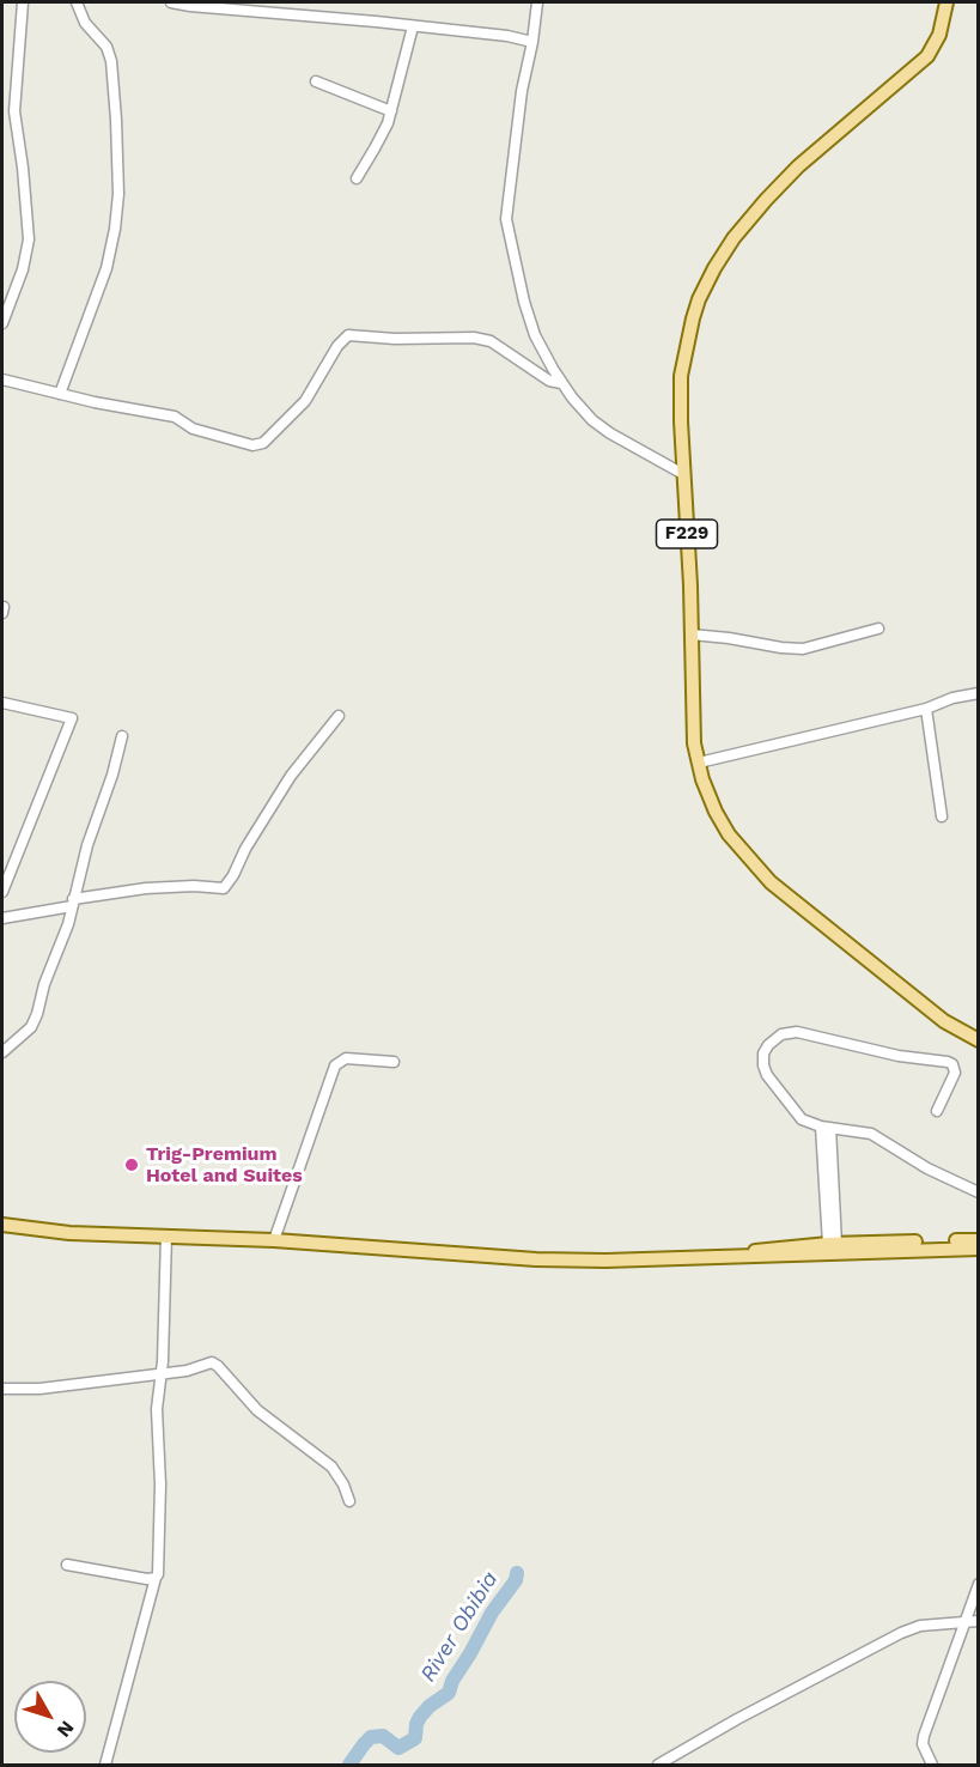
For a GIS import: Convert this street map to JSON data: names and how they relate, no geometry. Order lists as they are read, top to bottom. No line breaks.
{"streets":{"main road":["F229"]},"water":["River Obibia"],"places":["Trig-Premium Hotel and Suites"],"north":"bottom right"}
